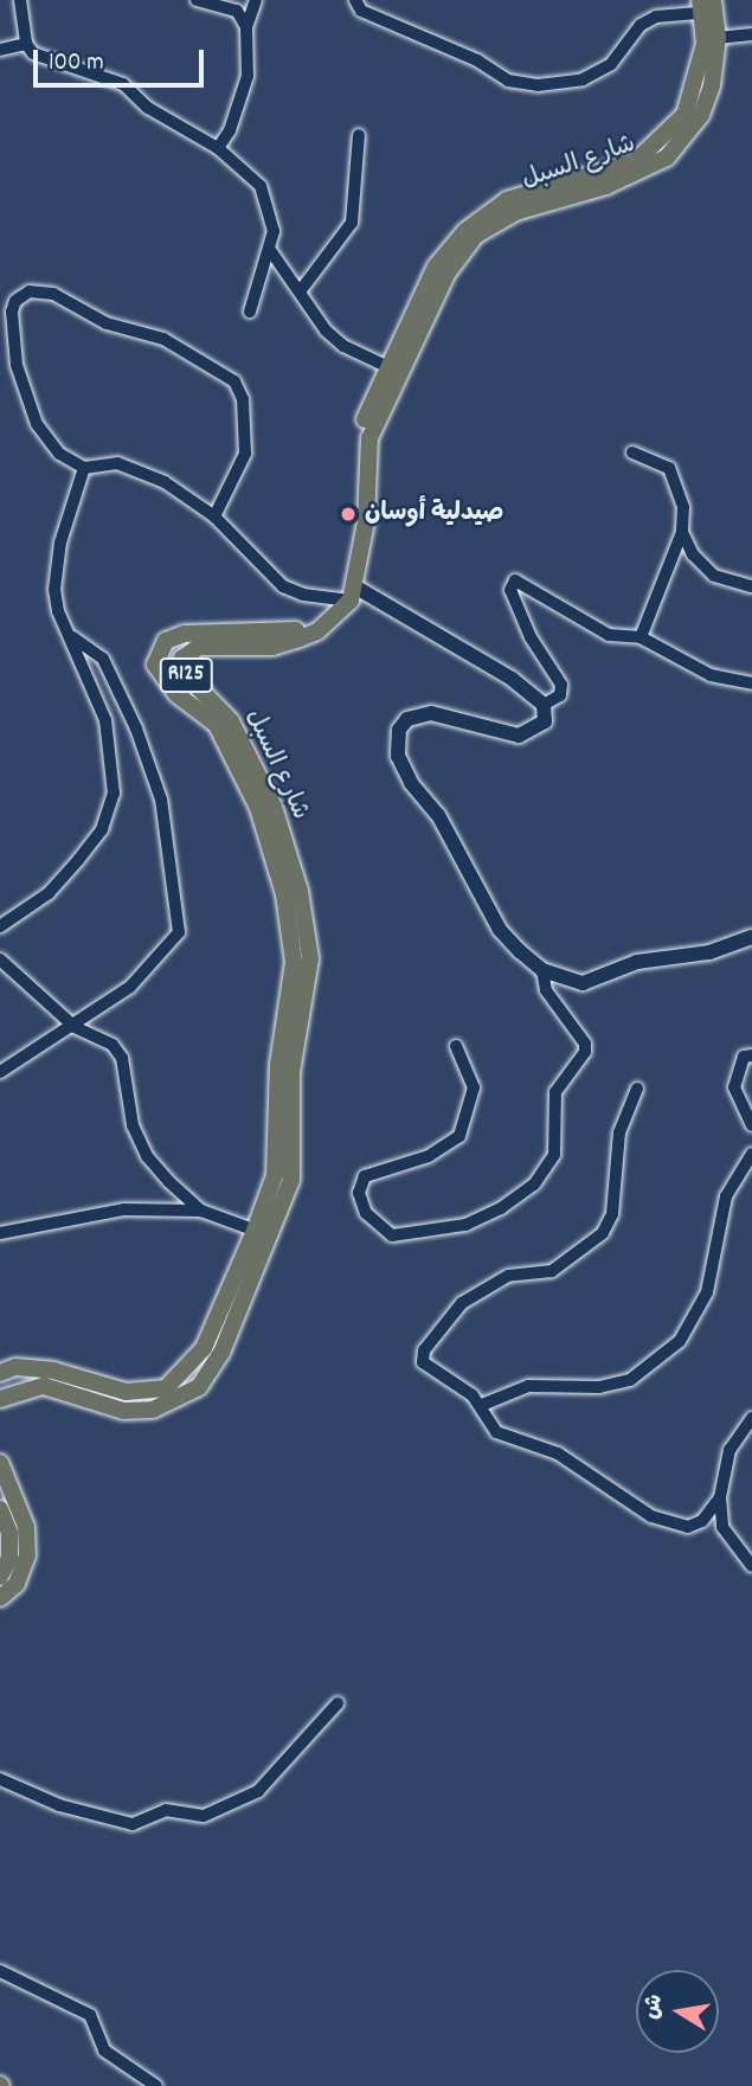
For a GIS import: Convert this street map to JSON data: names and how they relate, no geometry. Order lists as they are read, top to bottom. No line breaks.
{"streets":{"main road":["شارع السبل","R125"]},"places":["صيدلية أوسان"],"scale_bar":"100 m","north":"left"}
